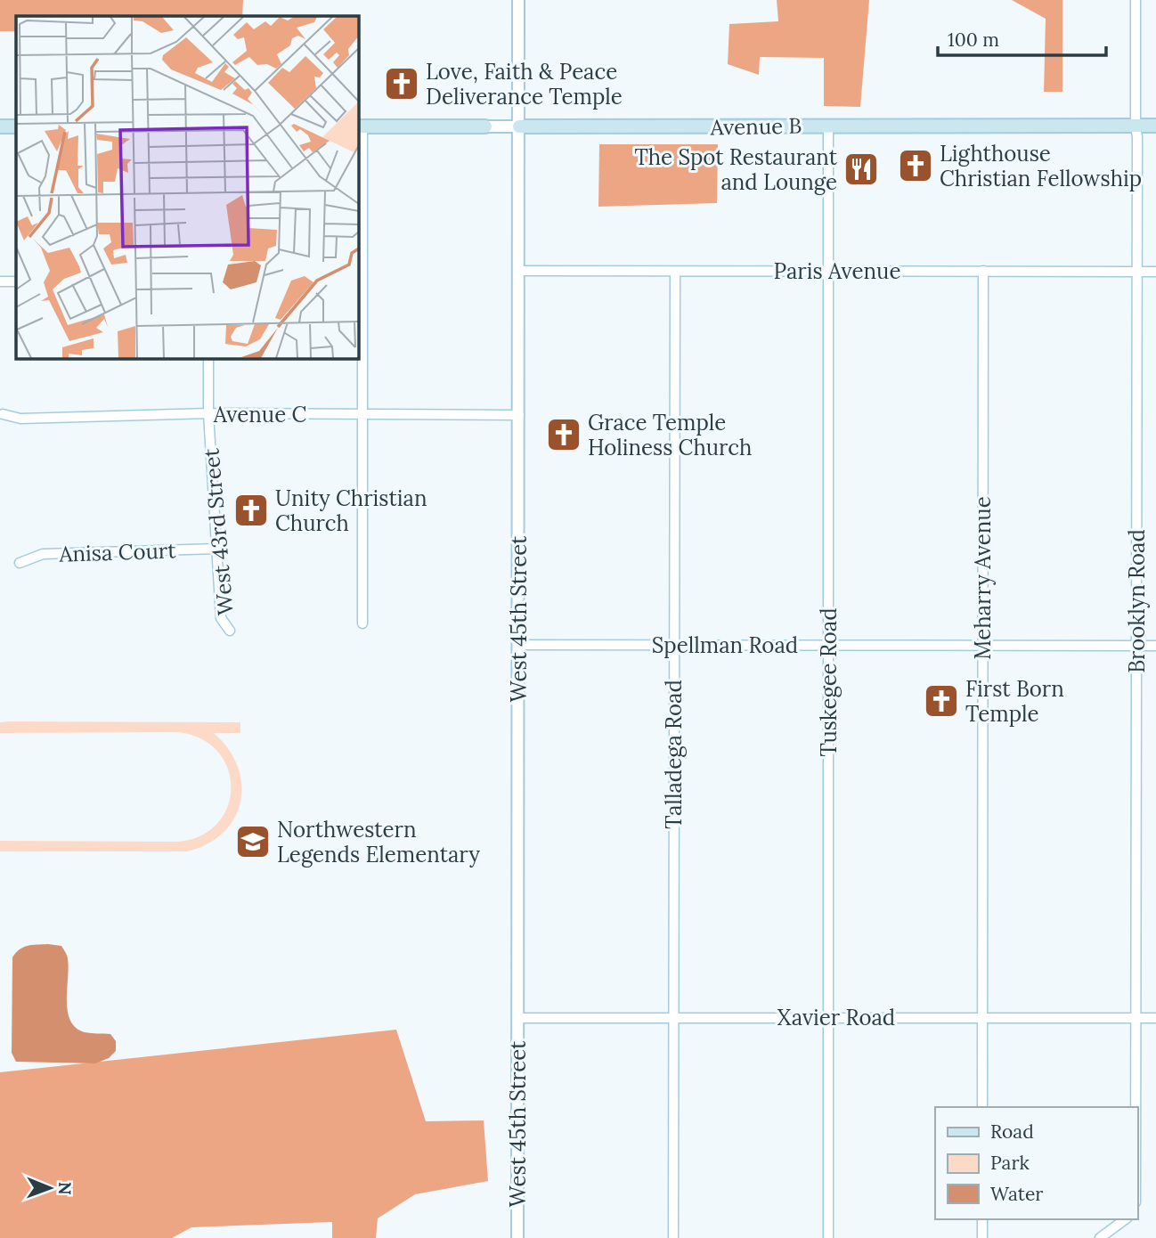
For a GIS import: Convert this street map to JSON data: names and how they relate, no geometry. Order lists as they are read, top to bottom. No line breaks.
{"streets":{"main road":["Avenue B"],"street":["Paris Avenue","Avenue C","West 43rd Street","Anisa Court","Meharry Avenue","Brooklyn Road","West 45th Street","Spellman Road","Tuskegee Road","Talladega Road","Xavier Road"]},"crossings":[["Avenue B","Brooklyn Road"],["Avenue B","West 45th Street"],["Avenue B","Tuskegee Road"],["Paris Avenue","Meharry Avenue"],["Paris Avenue","Brooklyn Road"],["Paris Avenue","West 45th Street"],["Paris Avenue","Tuskegee Road"],["Paris Avenue","Talladega Road"],["Avenue C","West 43rd Street"],["Avenue C","West 45th Street"],["West 43rd Street","Anisa Court"],["Meharry Avenue","Spellman Road"],["Meharry Avenue","Xavier Road"],["Brooklyn Road","Spellman Road"],["Brooklyn Road","Xavier Road"],["West 45th Street","Spellman Road"],["West 45th Street","Xavier Road"],["Spellman Road","Tuskegee Road"],["Spellman Road","Talladega Road"],["Tuskegee Road","Xavier Road"],["Talladega Road","Xavier Road"]],"places":{"church":["Love, Faith & Peace Deliverance Temple","Lighthouse Christian Fellowship","Grace Temple Holiness Church","Unity Christian Church","First Born Temple"],"restaurant":["The Spot Restaurant and Lounge"],"school or university":["Northwestern Legends Elementary"]},"legend":["Road","Park","Water"],"scale_bar":"100 m","north":"right"}
